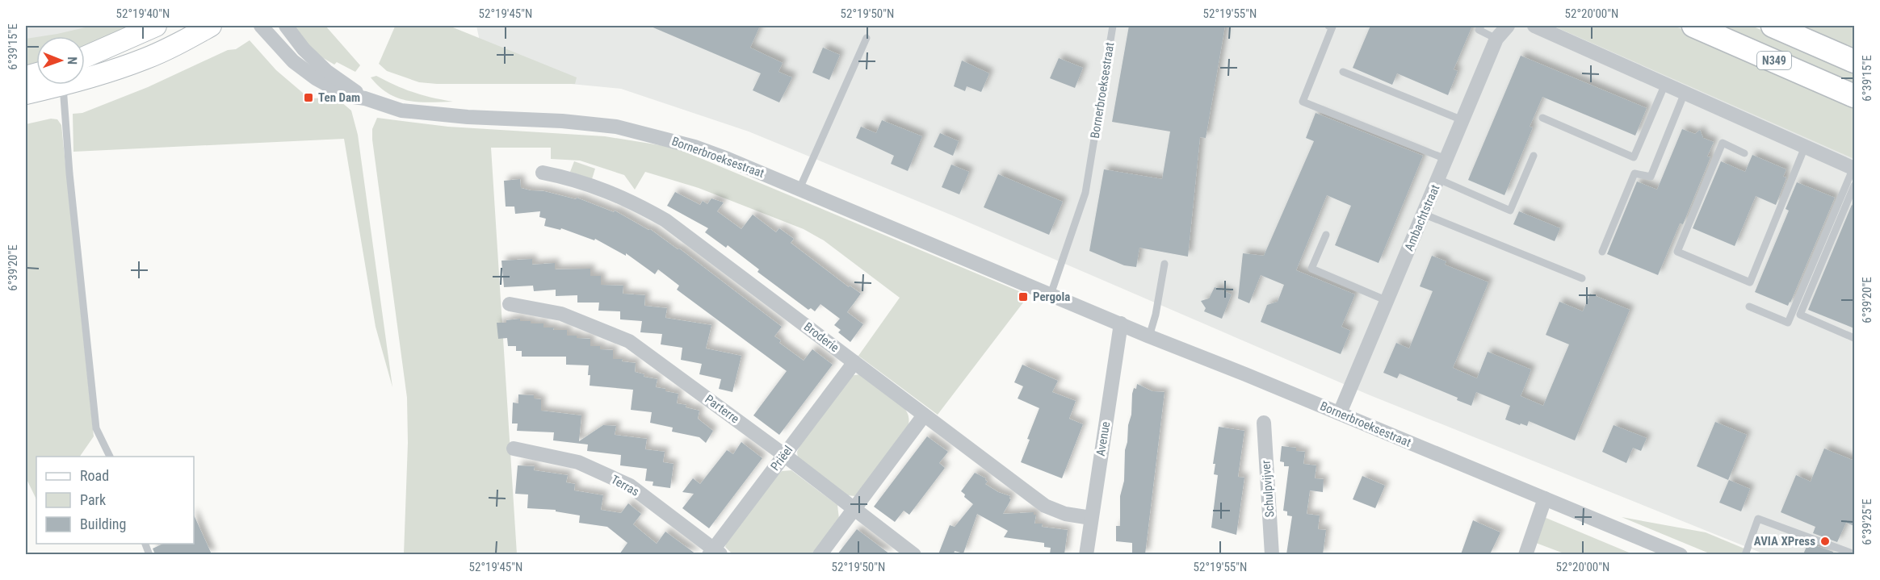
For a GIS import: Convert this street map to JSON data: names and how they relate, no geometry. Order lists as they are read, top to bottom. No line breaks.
{"streets":{"main road":["N349"],"street":["Bornerbroeksestraat","Ambachtstraat","Broderie","Parterre","Avenue","Priëel","Terras","Schulpvijver"]},"crossings":[["Bornerbroeksestraat","Ambachtstraat"],["Bornerbroeksestraat","Avenue"],["Broderie","Avenue"],["Broderie","Priëel"],["Parterre","Priëel"],["Priëel","Terras"]],"places":{"transit":["Ten Dam","Pergola"],"other":["AVIA XPress"]},"legend":["Road","Park","Building"],"north":"right","coordinates":["52°19'40\"N","52°19'45\"N","52°19'50\"N","52°19'55\"N","52°20'00\"N","6°39'15\"E","6°39'20\"E","6°39'25\"E"]}
